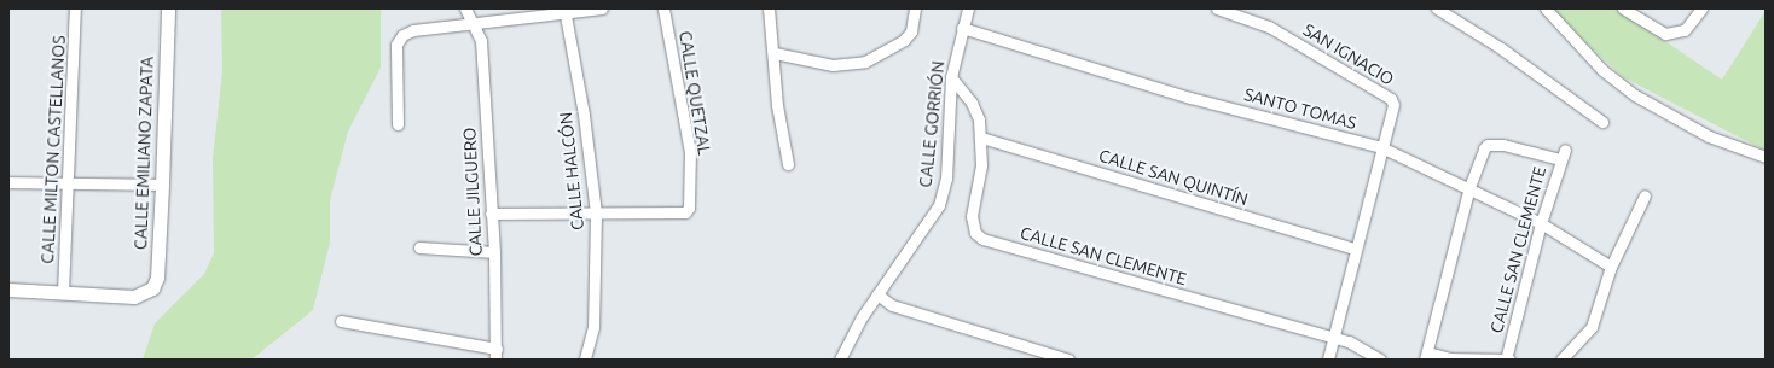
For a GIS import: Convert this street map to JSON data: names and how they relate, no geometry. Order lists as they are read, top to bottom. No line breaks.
{"streets":{"street":["SAN IGNACIO","CALLE QUETZAL","SANTO TOMAS","CALLE GORRIÓN","CALLE MILTON CASTELLANOS","CALLE EMILIANO ZAPATA","CALLE HALCÓN","CALLE SAN QUINTÍN","CALLE JILGUERO","CALLE SAN CLEMENTE"]},"crossings":[["SAN IGNACIO","SANTO TOMAS"],["SAN IGNACIO","CALLE SAN QUINTÍN"],["SAN IGNACIO","CALLE SAN CLEMENTE"],["CALLE QUETZAL","CALLE HALCÓN"],["SANTO TOMAS","CALLE GORRIÓN"],["SANTO TOMAS","CALLE SAN CLEMENTE"],["CALLE GORRIÓN","CALLE SAN CLEMENTE"],["CALLE MILTON CASTELLANOS","CALLE EMILIANO ZAPATA"],["CALLE SAN QUINTÍN","CALLE SAN CLEMENTE"]]}
